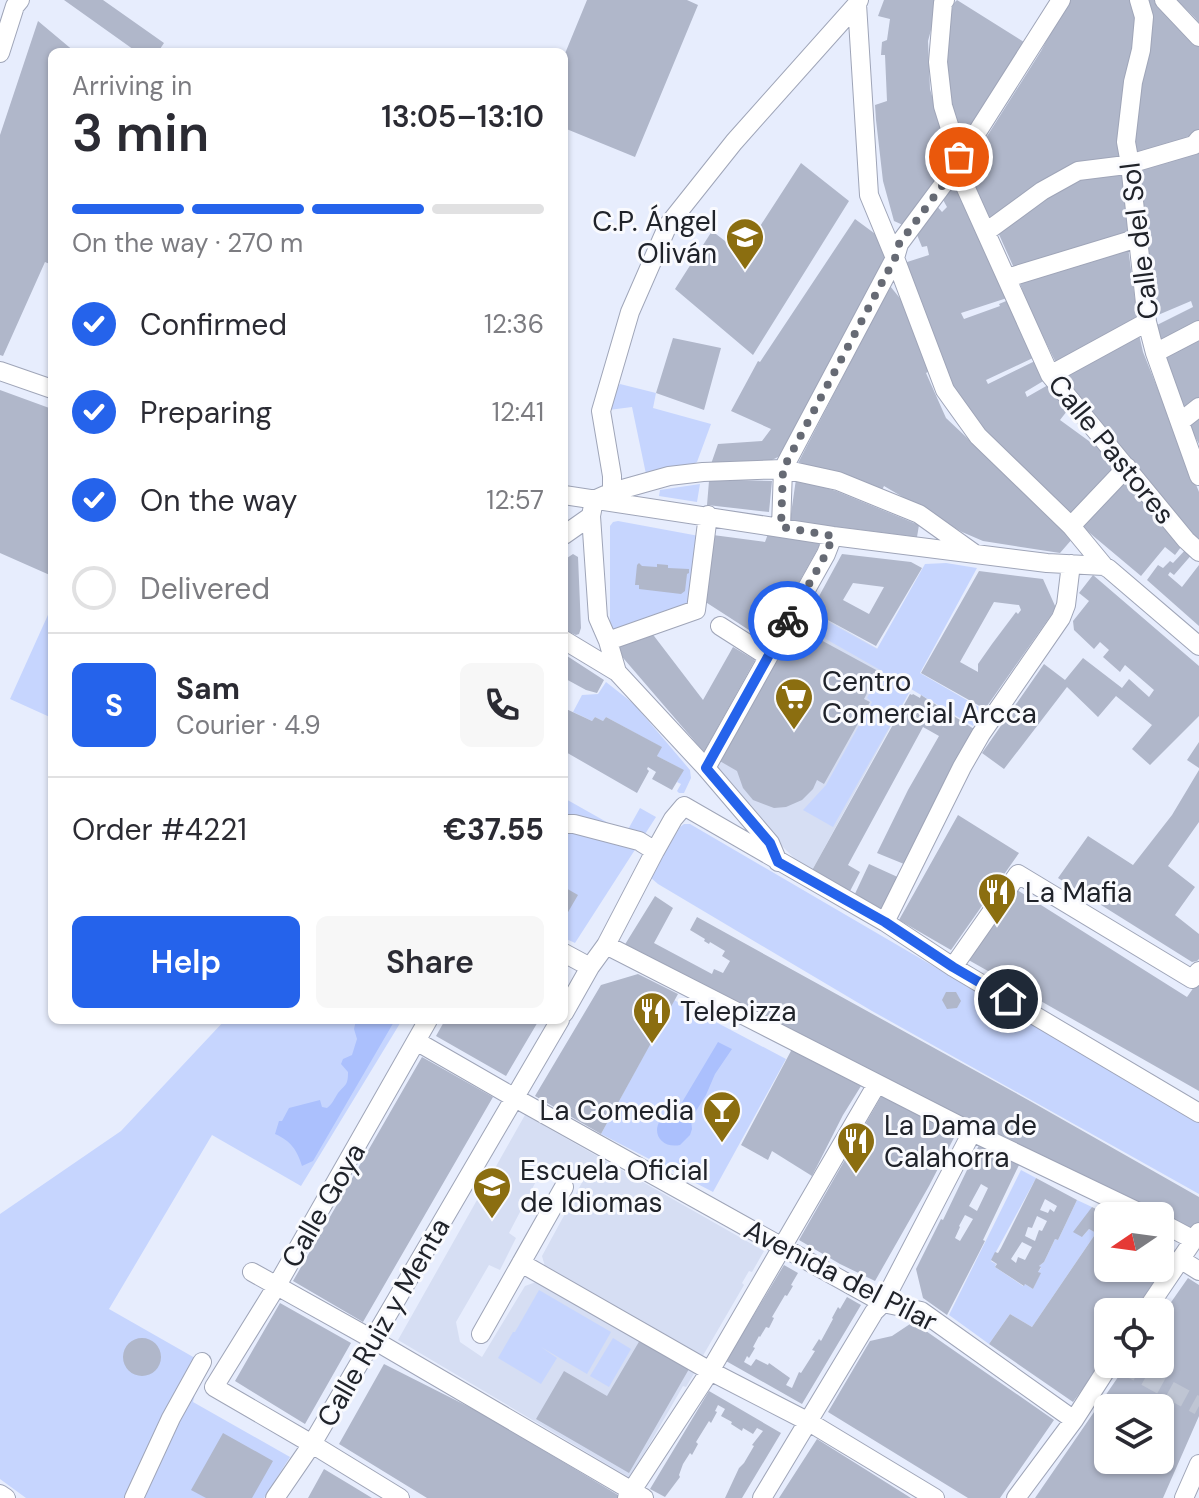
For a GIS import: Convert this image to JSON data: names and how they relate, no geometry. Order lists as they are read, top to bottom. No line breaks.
{"streets":{"street":["Calle del Sol","Calle Pastores","Calle Goya","Avenida del Pilar","Calle Ruiz y Menta"]},"crossings":[["Calle Goya","Avenida del Pilar"],["Calle Goya","Calle Ruiz y Menta"],["Avenida del Pilar","Calle Ruiz y Menta"]],"places":{"school or university":["C.P. Ángel Oliván","Escuela Oficial de Idiomas"],"supermarket":["Centro Comercial Arcca"],"restaurant":["La Mafia","Telepizza","La Dama de Calahorra"],"bar":["La Comedia"]},"north":"left","page":{"heading":["3 min","Arriving in","13:05–13:10"],"panel":["Sam","Courier · 4.9","Order #4221","€37.55"],"bar":"On the way · 270 m","list":[["Confirmed","12:36"],["Preparing","12:41"],["On the way","12:57"],"Delivered"],"round":"S","buttons":["Help","Share"]}}
